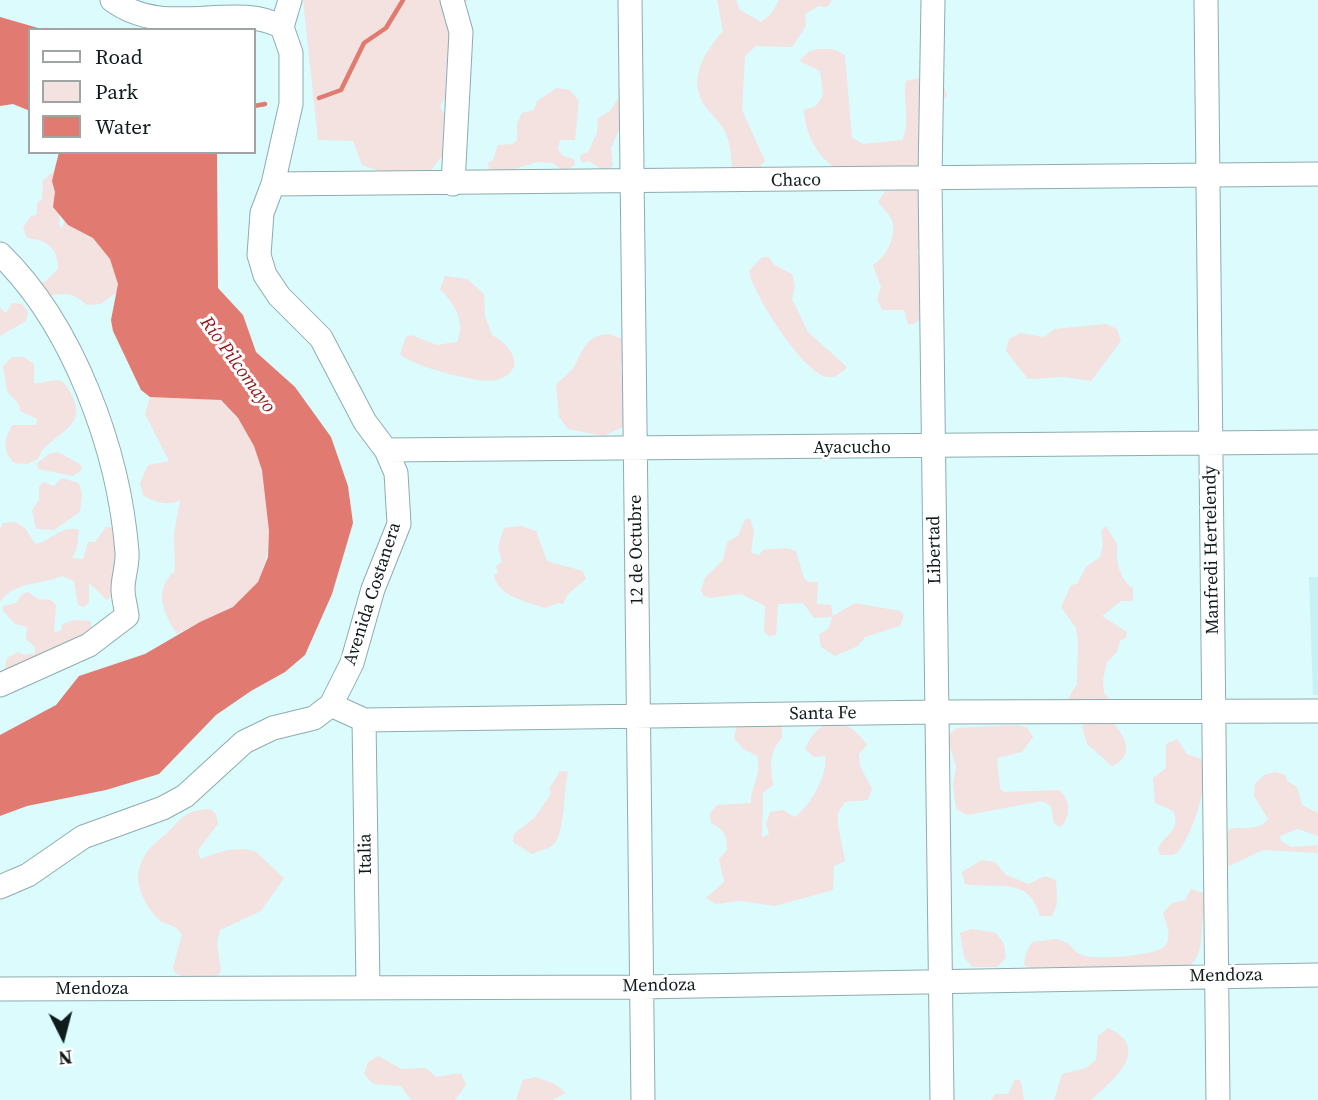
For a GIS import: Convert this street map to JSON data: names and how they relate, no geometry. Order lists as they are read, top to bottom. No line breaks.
{"streets":{"street":["Chaco","Ayacucho","12 de Octubre","Libertad","Manfredi Hertelendy","Avenida Costanera","Santa Fe","Italia","Mendoza"]},"crossings":[["Chaco","12 de Octubre"],["Chaco","Libertad"],["Chaco","Manfredi Hertelendy"],["Chaco","Avenida Costanera"],["Ayacucho","12 de Octubre"],["Ayacucho","Libertad"],["Ayacucho","Manfredi Hertelendy"],["Ayacucho","Avenida Costanera"],["12 de Octubre","Santa Fe"],["12 de Octubre","Mendoza"],["Libertad","Santa Fe"],["Libertad","Mendoza"],["Manfredi Hertelendy","Santa Fe"],["Manfredi Hertelendy","Mendoza"],["Avenida Costanera","Santa Fe"],["Santa Fe","Italia"],["Italia","Mendoza"]],"water":["Río Pilcomayo"],"legend":["Road","Park","Water"],"north":"bottom"}
